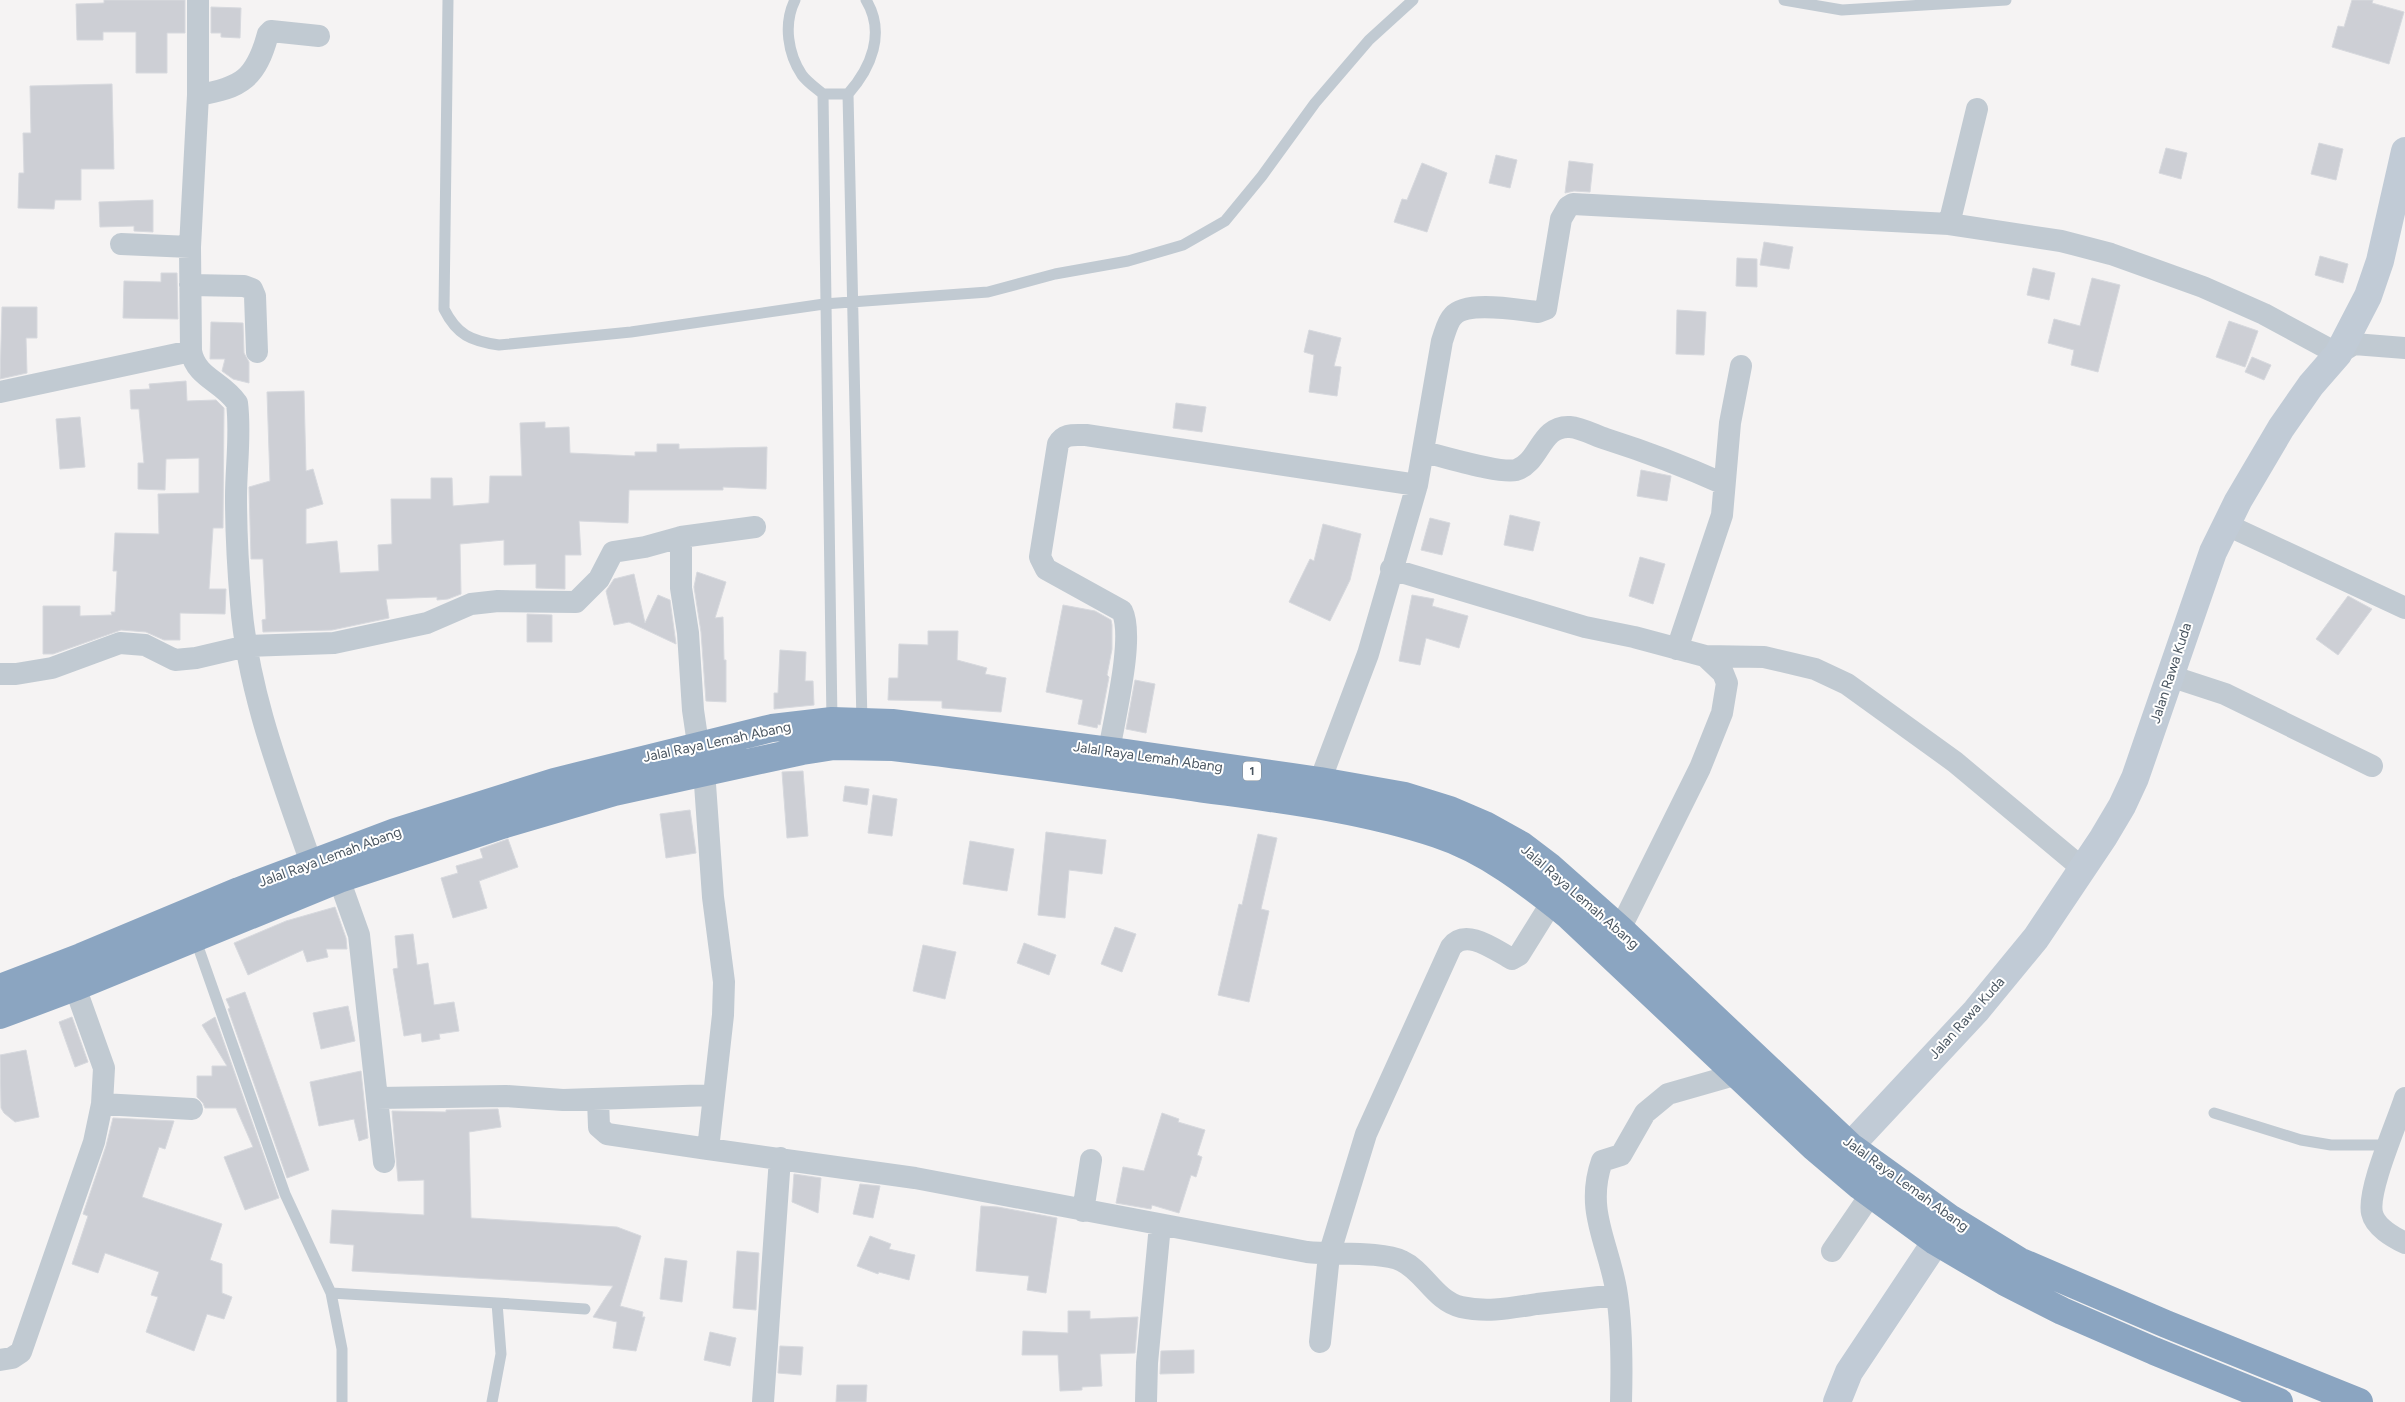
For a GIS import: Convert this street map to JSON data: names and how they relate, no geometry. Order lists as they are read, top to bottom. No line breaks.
{"streets":{"highway":["Jalal Raya Lemah Abang","1"],"street":["Jalan Rawa Kuda"]},"crossings":[["Jalan Rawa Kuda","Jalal Raya Lemah Abang"]]}
